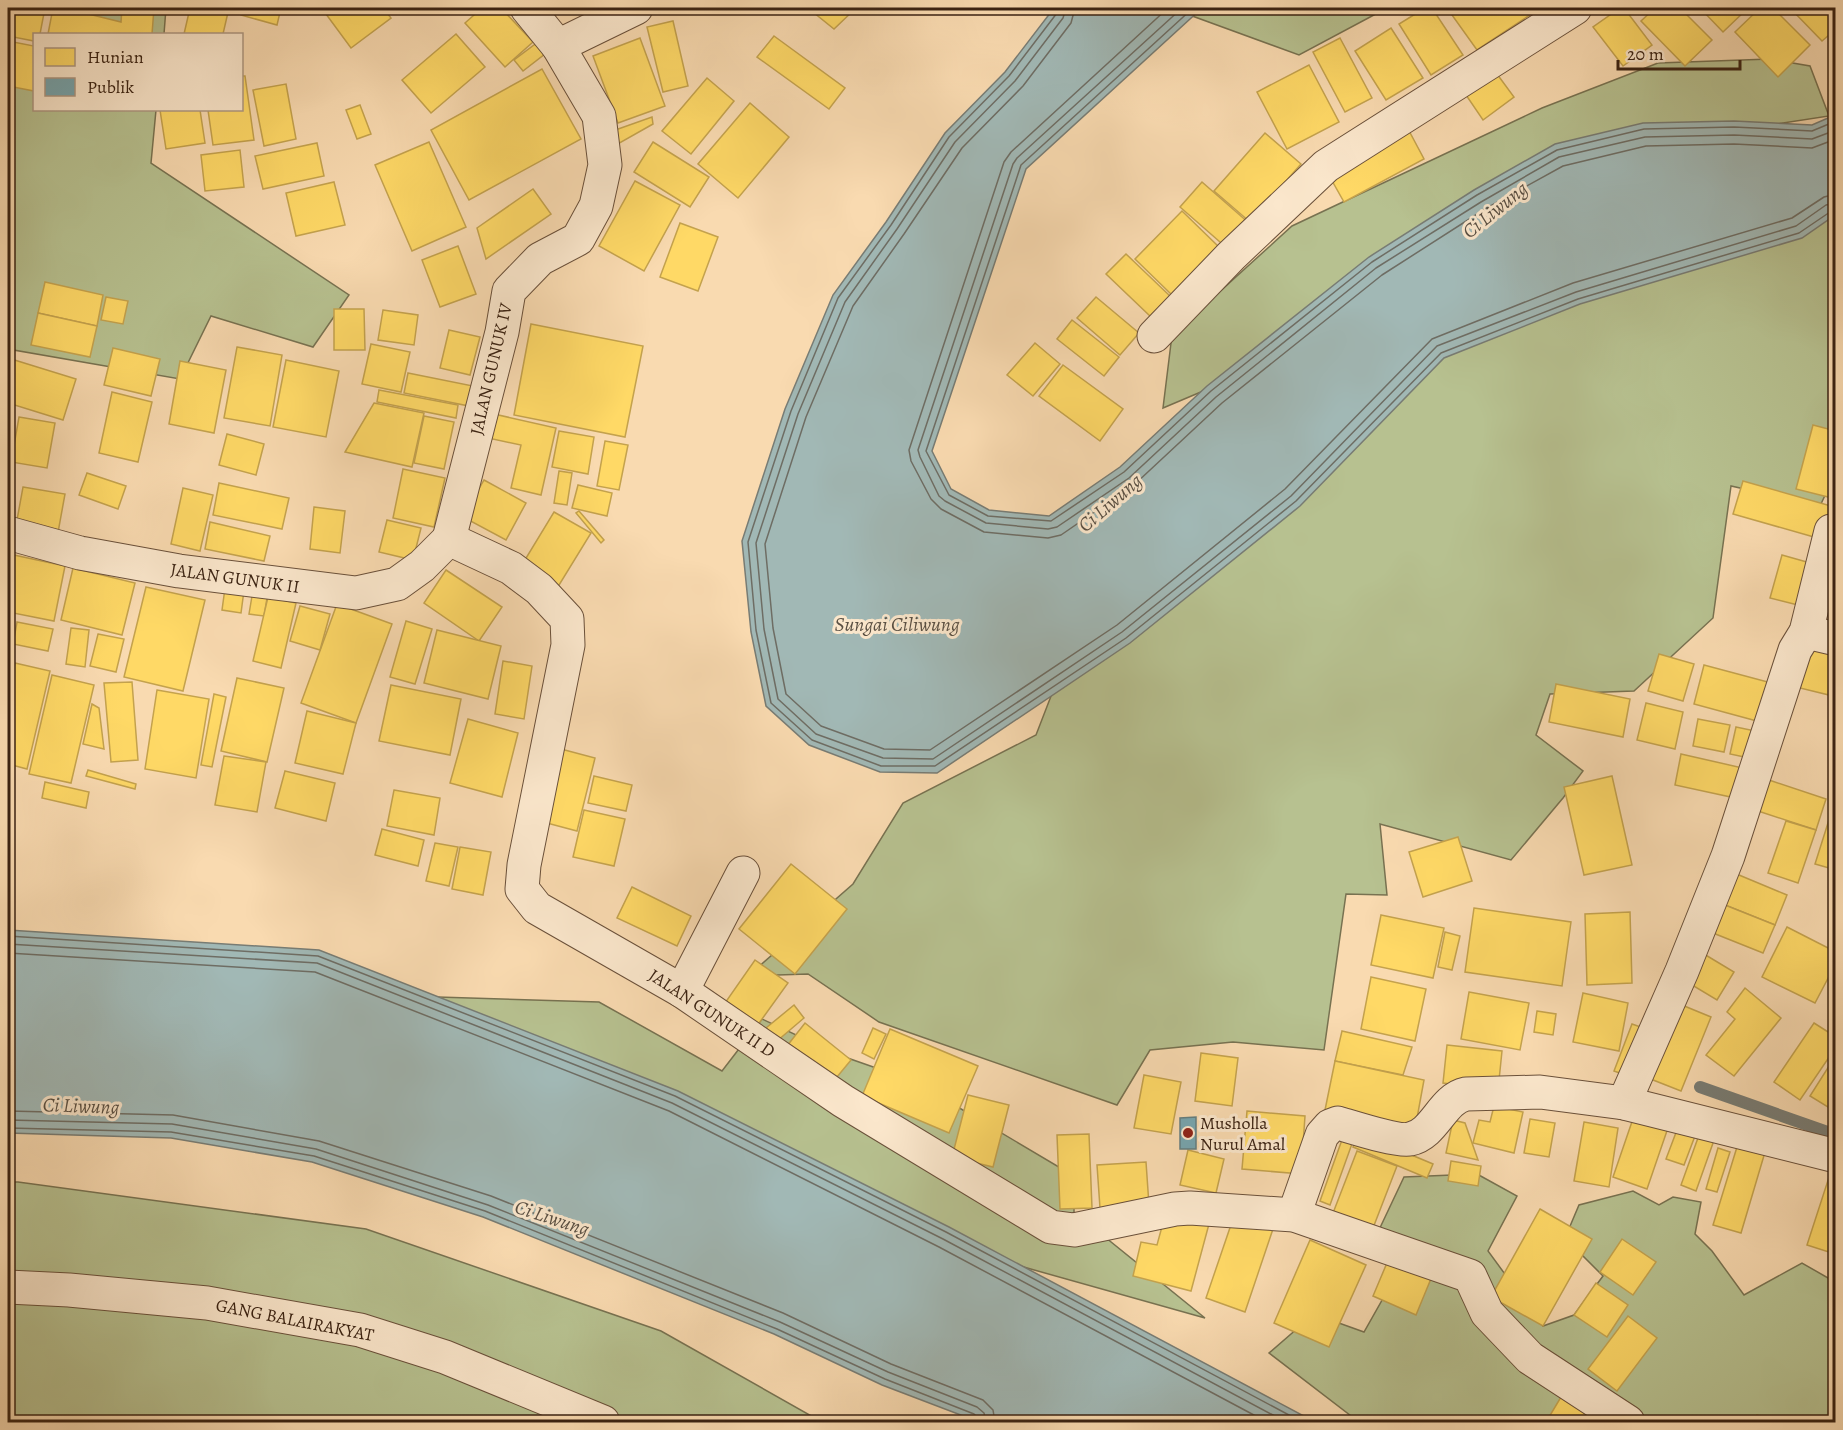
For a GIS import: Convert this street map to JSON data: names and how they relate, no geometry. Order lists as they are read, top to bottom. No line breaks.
{"streets":{"street":["JALAN GUNUK IV","JALAN GUNUK II","JALAN GUNUK II D","GANG BALAIRAKYAT"]},"crossings":[["JALAN GUNUK IV","JALAN GUNUK II"],["JALAN GUNUK IV","JALAN GUNUK II D"],["JALAN GUNUK II","JALAN GUNUK II D"]],"water":["Ci Liwung","Sungai Ciliwung"],"places":["Musholla Nurul Amal"],"legend":["Hunian","Publik"],"scale_bar":"20 m"}
